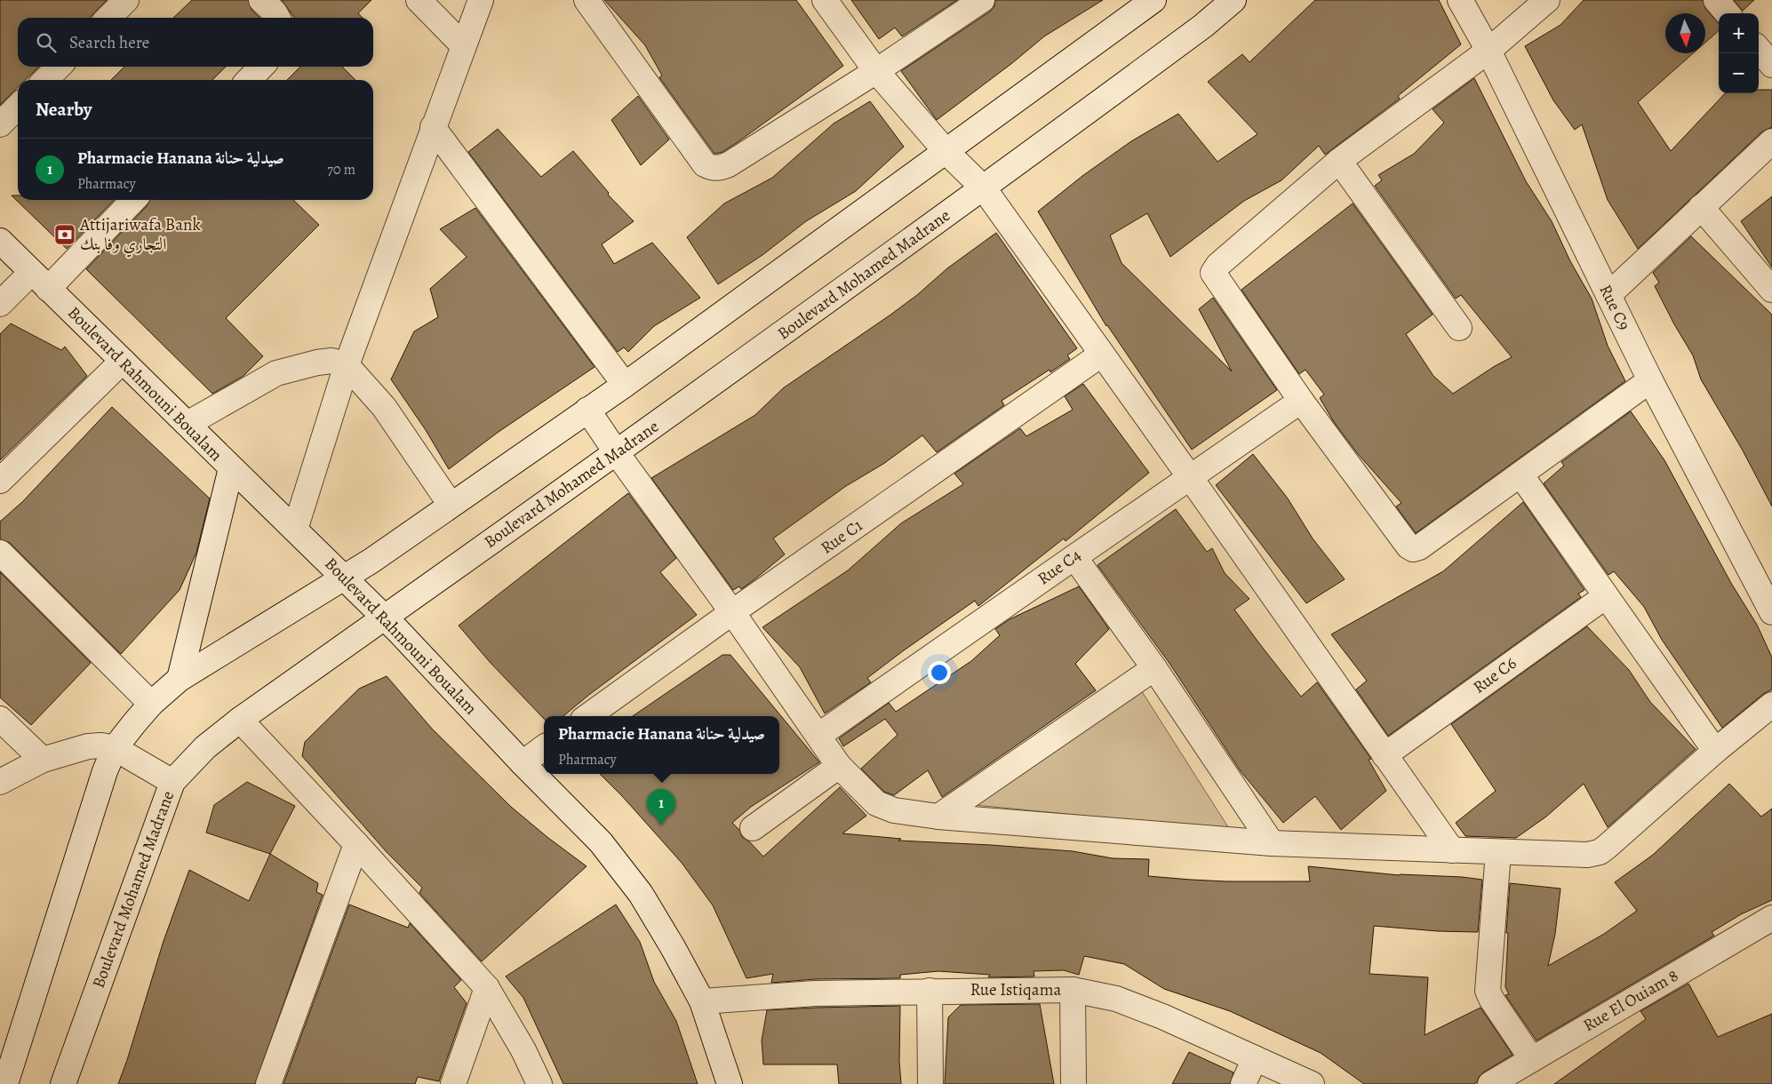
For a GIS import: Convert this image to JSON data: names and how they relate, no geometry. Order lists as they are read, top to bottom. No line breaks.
{"streets":{"street":["Boulevard Mohamed Madrane","Rue C9","Boulevard Rahmouni Boualam","Rue C1","Rue C4","Rue C6","Rue Istiqama","Rue El Ouiam 8"]},"crossings":[["Boulevard Mohamed Madrane","Boulevard Rahmouni Boualam"],["Boulevard Rahmouni Boualam","Rue Istiqama"]],"places":{"bank":["Attijariwafa Bank التجاري وفا بنك"]},"north":"bottom","page":{"map_buttons":["+","−"],"search":"Search here","heading":"Nearby","list":[{"mark":"1","name":"Pharmacie Hanana صيدلية حنانة","note":"Pharmacy","value":"70 m"}],"popup":["Pharmacie Hanana صيدلية حنانة","Pharmacy"],"pins":"1"}}
